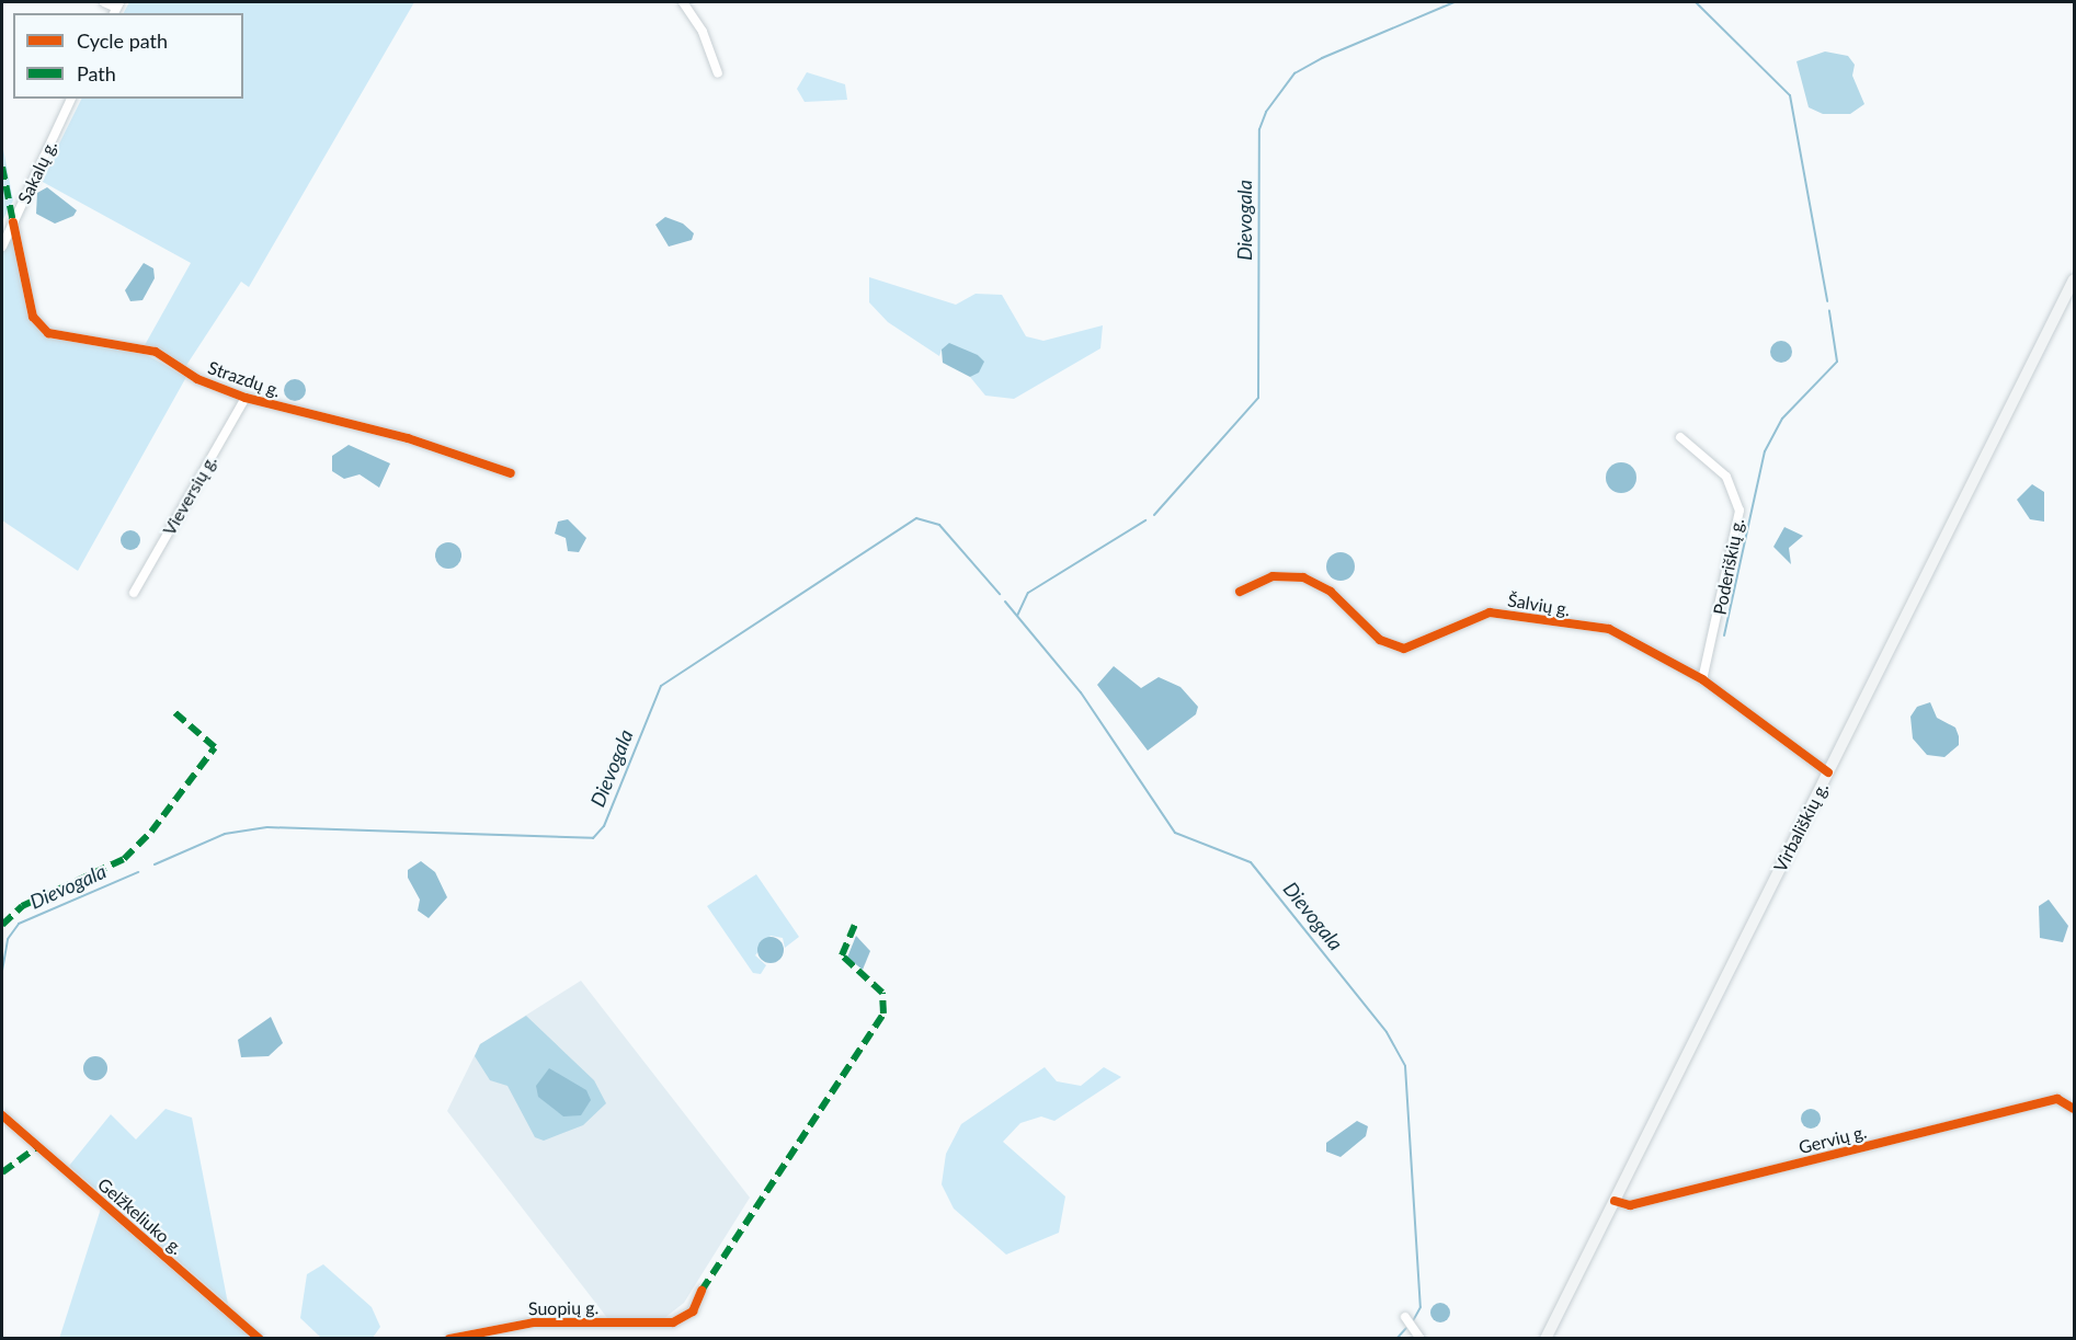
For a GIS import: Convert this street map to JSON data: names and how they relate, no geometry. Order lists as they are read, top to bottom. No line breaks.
{"streets":{"main road":["Virbališkių g."],"street":["Sakalų g.","Strazdų g.","Vieversių g.","Poderiškių g.","Šalvių g.","Gervių g.","Gelžkeliuko g.","Suopių g."]},"crossings":[["Sakalų g.","Strazdų g."],["Strazdų g.","Vieversių g."],["Poderiškių g.","Šalvių g."],["Šalvių g.","Virbališkių g."],["Virbališkių g.","Gervių g."]],"water":["Dievogala"],"legend":["Cycle path","Path"]}
